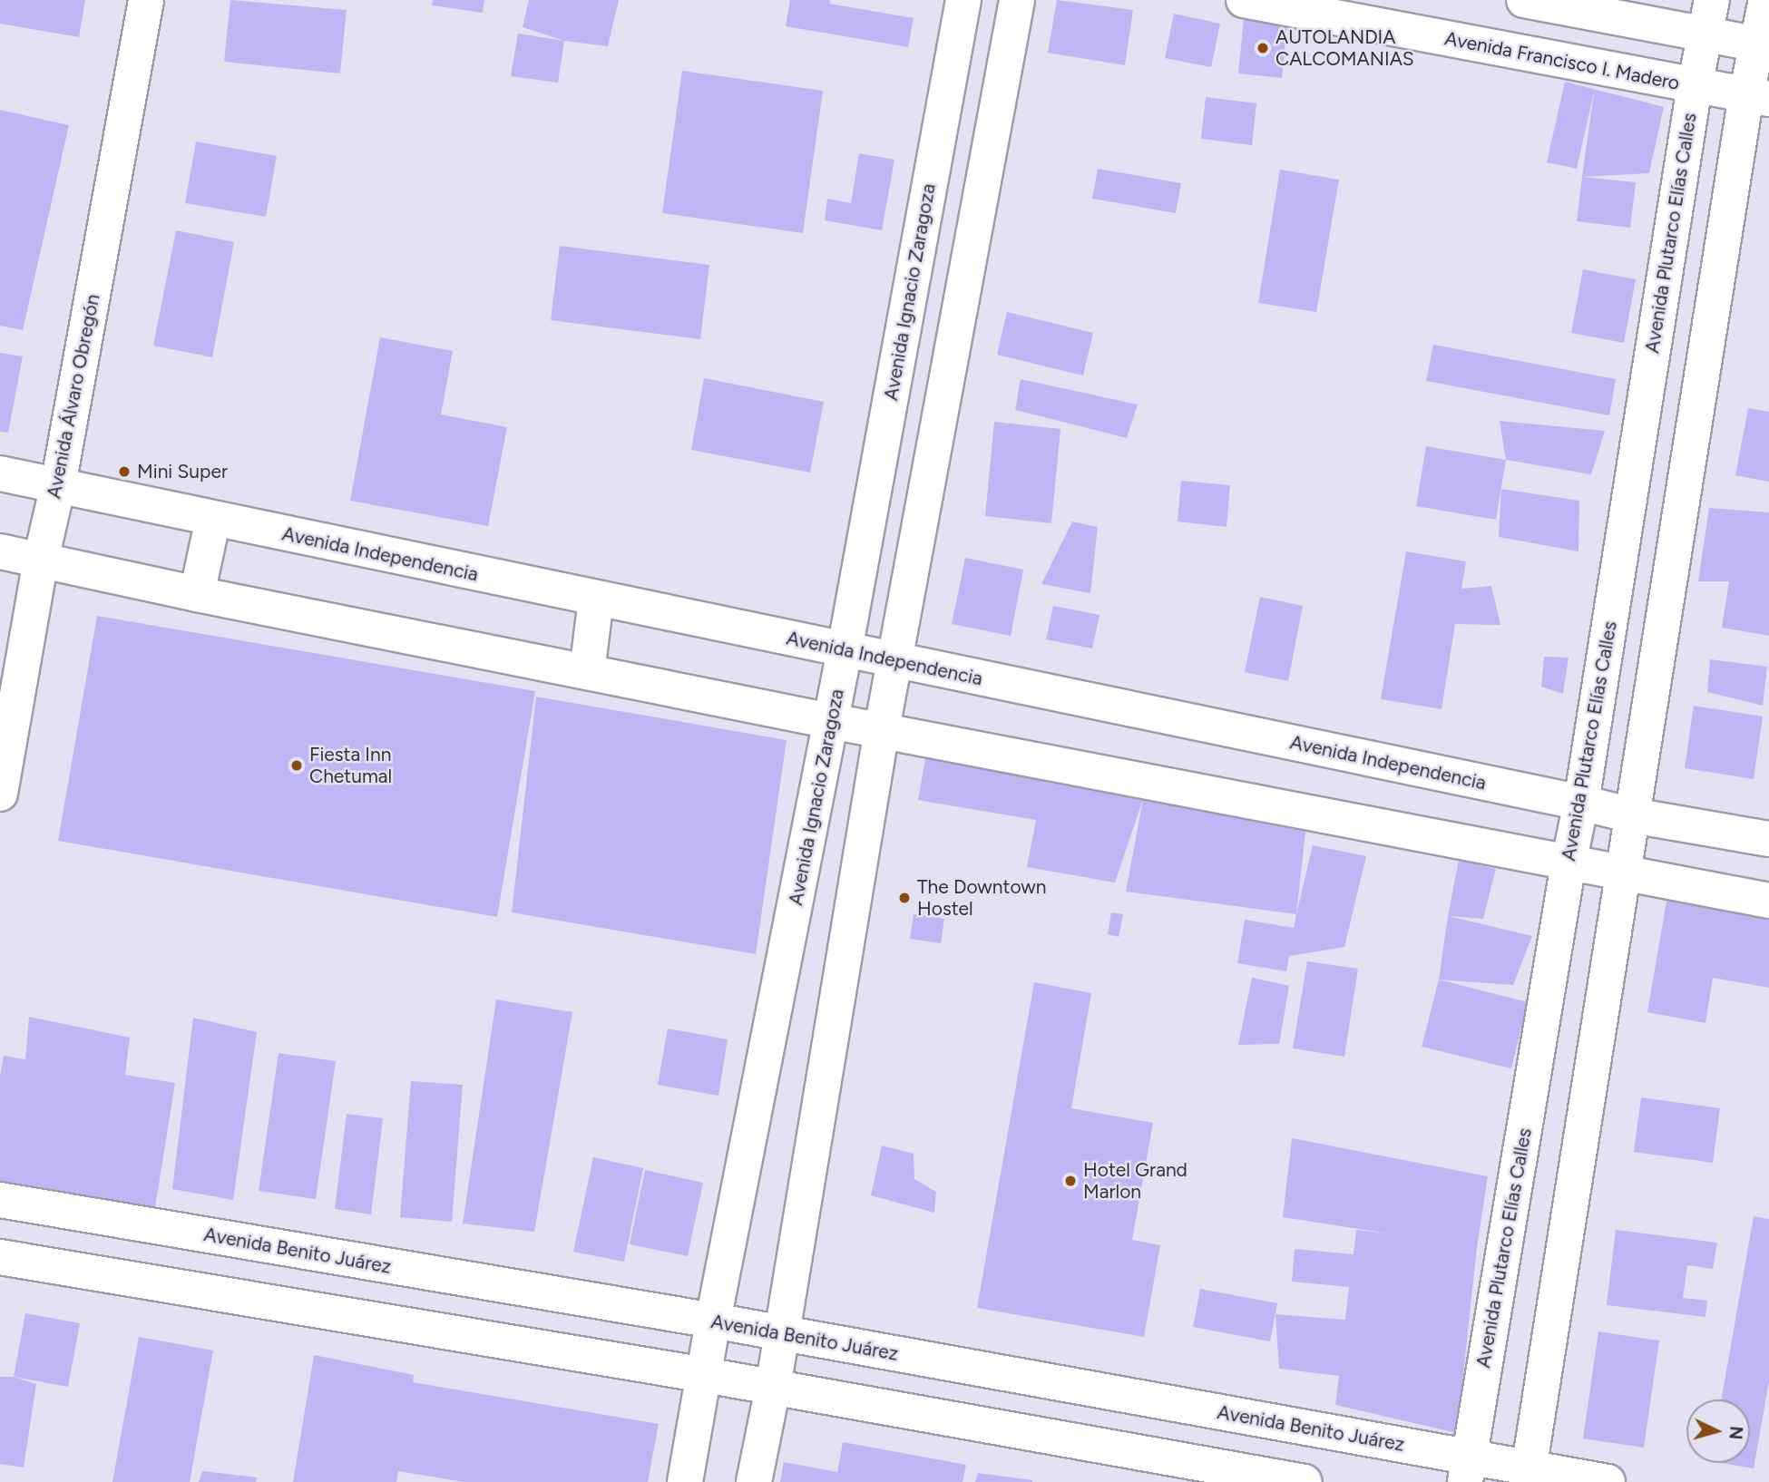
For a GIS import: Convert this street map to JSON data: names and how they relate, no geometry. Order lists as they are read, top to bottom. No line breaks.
{"streets":{"street":["Avenida Francisco I. Madero","Avenida Plutarco Elías Calles","Avenida Ignacio Zaragoza","Avenida Álvaro Obregón","Avenida Independencia","Avenida Benito Juárez"]},"crossings":[["Avenida Francisco I. Madero","Avenida Plutarco Elías Calles"],["Avenida Plutarco Elías Calles","Avenida Independencia"],["Avenida Plutarco Elías Calles","Avenida Benito Juárez"],["Avenida Ignacio Zaragoza","Avenida Independencia"],["Avenida Ignacio Zaragoza","Avenida Benito Juárez"],["Avenida Álvaro Obregón","Avenida Independencia"]],"places":["AUTOLANDIA CALCOMANIAS","Mini Super","Fiesta Inn Chetumal","The Downtown Hostel","Hotel Grand Marlon"],"north":"right"}
